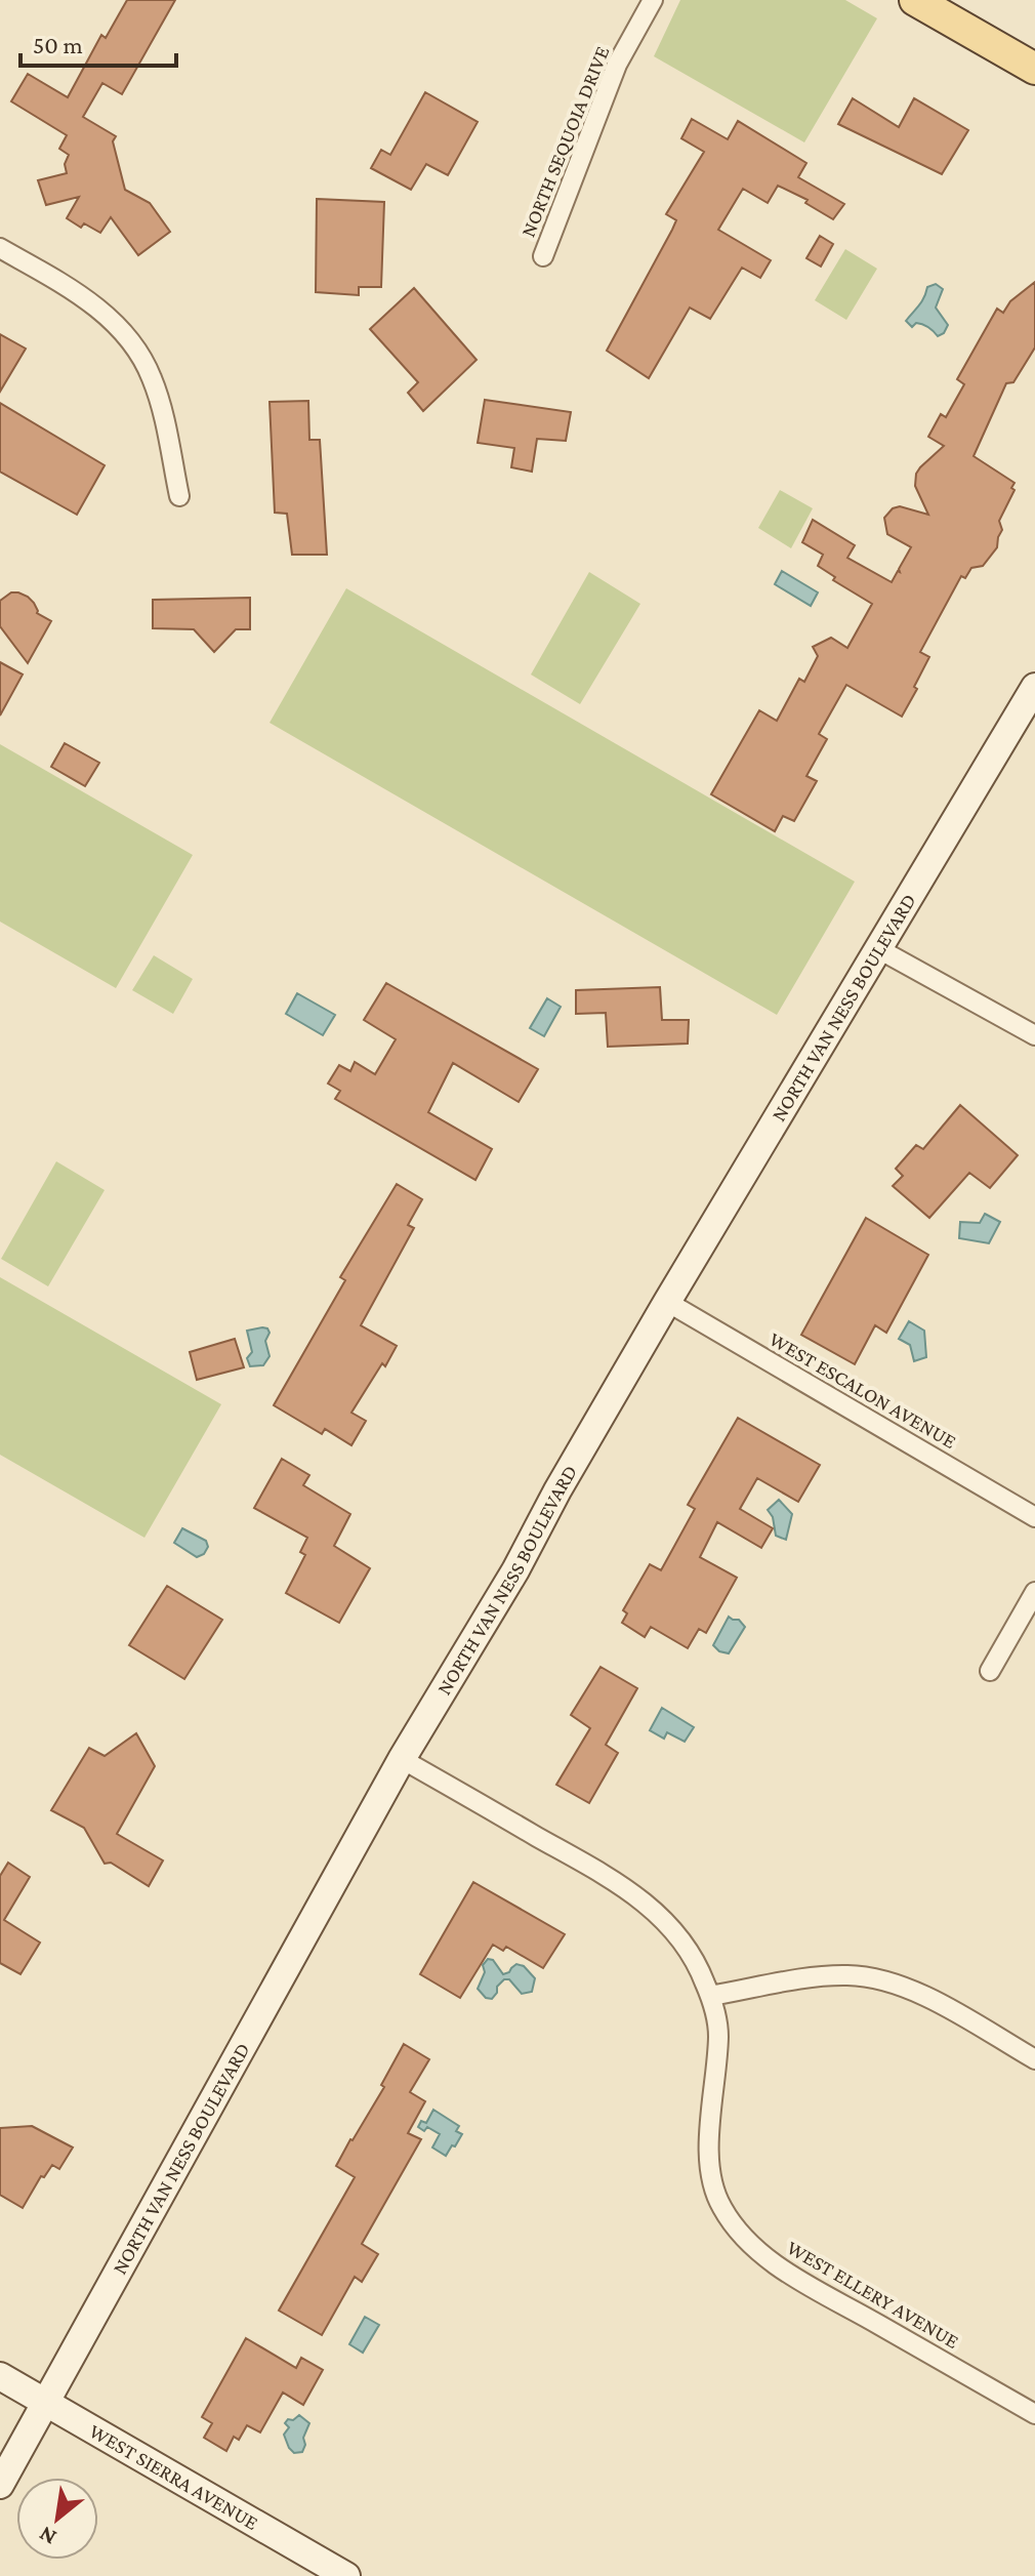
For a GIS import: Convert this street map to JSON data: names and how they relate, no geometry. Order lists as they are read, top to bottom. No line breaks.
{"streets":{"street":["NORTH SEQUOIA DRIVE","NORTH VAN NESS BOULEVARD","WEST ESCALON AVENUE","WEST ELLERY AVENUE","WEST SIERRA AVENUE"]},"crossings":[["NORTH VAN NESS BOULEVARD","WEST ESCALON AVENUE"],["NORTH VAN NESS BOULEVARD","WEST ELLERY AVENUE"],["NORTH VAN NESS BOULEVARD","WEST SIERRA AVENUE"]],"scale_bar":"50 m","north":"bottom left"}
